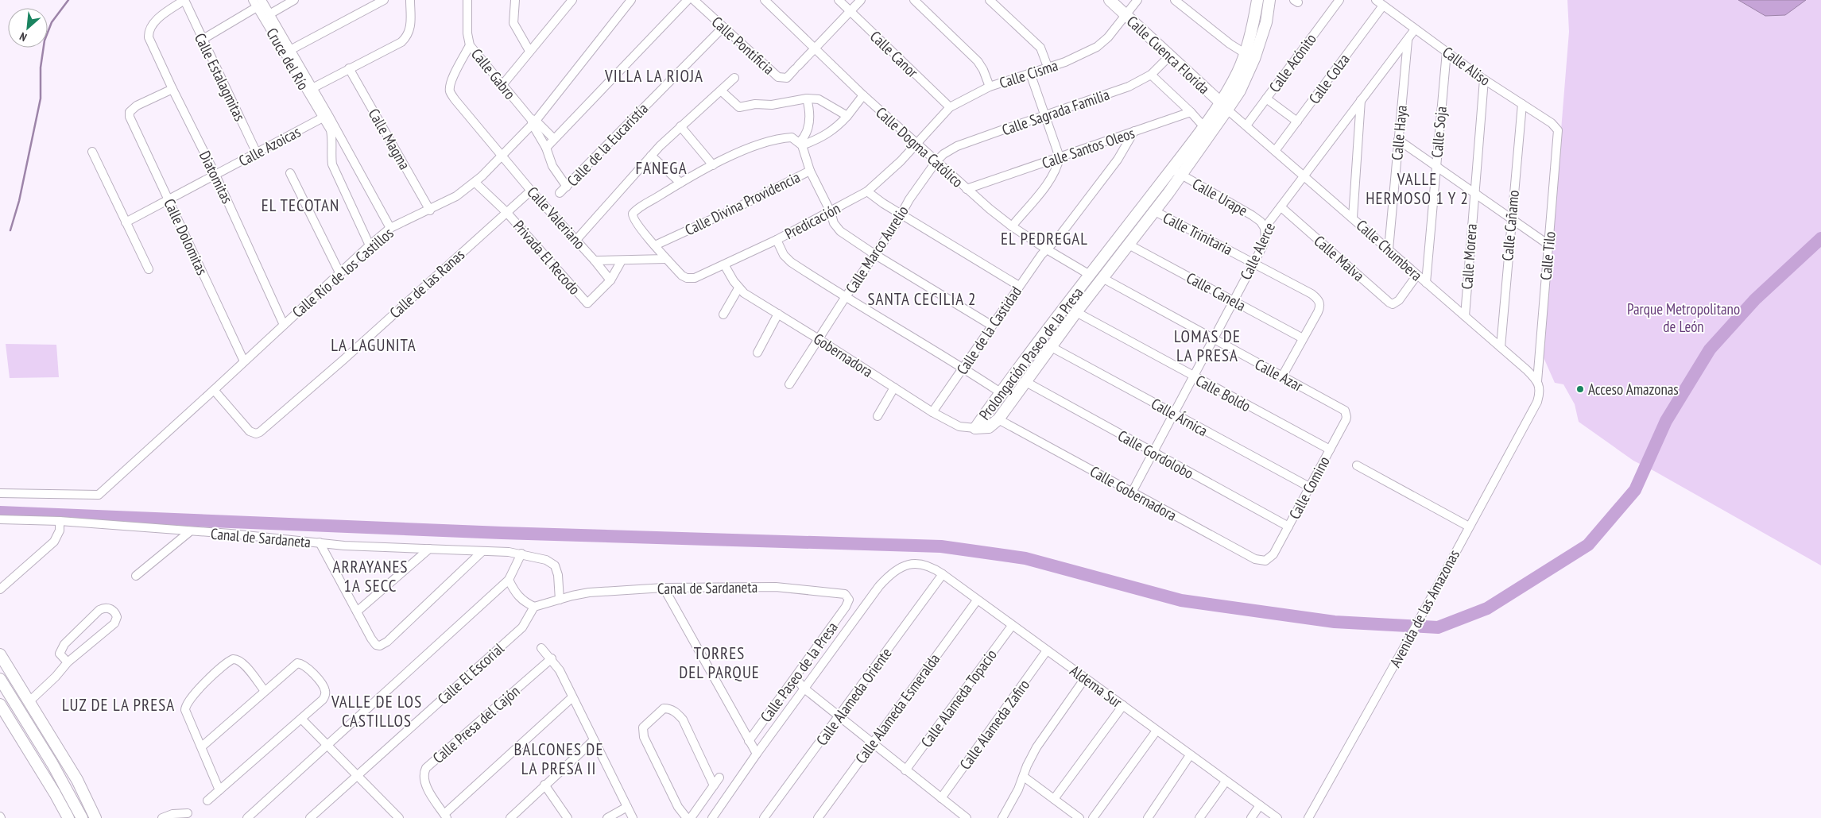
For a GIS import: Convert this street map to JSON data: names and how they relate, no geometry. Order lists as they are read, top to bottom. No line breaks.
{"streets":{"street":["Calle Pontificia","Calle Canor","Calle Cuenca Florida","Cruce del Río","Calle Acónito","Calle Aliso","Calle Gabro","Calle Cisma","Calle Estalagmitas","Calle Colza","Calle Sagrada Familia","Calle Soja","Calle Haya","Calle Magma","Calle de la Eucaristía","Calle Azoicas","Calle Dogma Católico","Calle Santos Oleos","Diatomitas","Calle Urape","Calle Divina Providencia","Calle Valeriano","Predicación","Calle Cañamo","Calle Trinitaria","Calle Dolomitas","Calle Marco Aurelio","Calle Chumbera","Calle Alerce","Calle Tilo","Calle Morera","Privada El Recodo","Calle Malva","Calle Río de los Castillos","Calle de las Ranas","Calle Canela","Calle de la Castidad","Prolongación Paseo de la Presa","Gobernadora","Calle Azar","Calle Boldo","Calle Árnica","Calle Gordolobo","Calle Comino","Calle Gobernadora","Canal de Sardaneta","Avenida de las Amazonas","Calle Paseo de la Presa","Calle El Escorial","Aldema Sur","Calle Alameda Oriente","Calle Alameda Topacio","Calle Alameda Esmeralda","Calle Presa del Cajón","Calle Alameda Zafiro"]},"crossings":[["Calle Pontificia","Calle Canor"],["Calle Pontificia","Calle de la Eucaristía"],["Calle Pontificia","Calle Dogma Católico"],["Calle Canor","Calle Cisma"],["Calle Cuenca Florida","Calle Cisma"],["Calle Cuenca Florida","Calle Sagrada Familia"],["Calle Cuenca Florida","Calle Chumbera"],["Calle Cuenca Florida","Prolongación Paseo de la Presa"],["Cruce del Río","Calle Azoicas"],["Calle Acónito","Calle Chumbera"],["Calle Aliso","Calle Colza"],["Calle Aliso","Calle Soja"],["Calle Aliso","Calle Cañamo"],["Calle Aliso","Calle Alerce"],["Calle Aliso","Calle Tilo"],["Calle Aliso","Calle Morera"],["Calle Gabro","Calle Valeriano"],["Calle Gabro","Calle Río de los Castillos"],["Calle Cisma","Calle Dogma Católico"],["Calle Cisma","Predicación"],["Calle Estalagmitas","Calle Azoicas"],["Calle Estalagmitas","Diatomitas"],["Calle Colza","Calle Chumbera"],["Calle Sagrada Familia","Calle Dogma Católico"],["Calle Sagrada Familia","Calle Marco Aurelio"],["Calle Soja","Calle Chumbera"],["Calle Haya","Calle Chumbera"],["Calle Haya","Calle Alerce"],["Calle Magma","Calle Río de los Castillos"],["Calle Azoicas","Diatomitas"],["Calle Azoicas","Calle Dolomitas"],["Calle Dogma Católico","Calle Santos Oleos"],["Calle Dogma Católico","Predicación"],["Calle Dogma Católico","Calle Marco Aurelio"],["Calle Dogma Católico","Calle de la Castidad"],["Calle Dogma Católico","Prolongación Paseo de la Presa"],["Calle Santos Oleos","Calle de la Castidad"],["Diatomitas","Calle Dolomitas"],["Diatomitas","Calle Río de los Castillos"],["Calle Urape","Calle Alerce"],["Calle Urape","Prolongación Paseo de la Presa"],["Calle Divina Providencia","Predicación"],["Calle Divina Providencia","Calle Marco Aurelio"],["Calle Divina Providencia","Calle de la Castidad"],["Calle Valeriano","Privada El Recodo"],["Calle Valeriano","Calle Río de los Castillos"],["Calle Valeriano","Calle de las Ranas"],["Predicación","Gobernadora"],["Calle Cañamo","Calle Chumbera"],["Calle Trinitaria","Calle Alerce"],["Calle Trinitaria","Calle Canela"],["Calle Trinitaria","Prolongación Paseo de la Presa"],["Calle Dolomitas","Calle Río de los Castillos"],["Calle Marco Aurelio","Gobernadora"],["Calle Chumbera","Calle Alerce"],["Calle Chumbera","Calle Tilo"],["Calle Chumbera","Calle Morera"],["Calle Chumbera","Calle Malva"],["Calle Chumbera","Prolongación Paseo de la Presa"],["Calle Chumbera","Avenida de las Amazonas"],["Calle Alerce","Calle Malva"],["Calle Alerce","Calle Canela"],["Calle Alerce","Calle Azar"],["Calle Alerce","Calle Boldo"],["Calle Alerce","Calle Árnica"],["Calle Alerce","Calle Gordolobo"],["Calle Alerce","Calle Gobernadora"],["Calle Tilo","Avenida de las Amazonas"],["Privada El Recodo","Calle Río de los Castillos"],["Privada El Recodo","Calle de las Ranas"],["Calle Río de los Castillos","Calle de las Ranas"],["Calle Canela","Prolongación Paseo de la Presa"],["Calle de la Castidad","Gobernadora"],["Prolongación Paseo de la Presa","Gobernadora"],["Prolongación Paseo de la Presa","Calle Azar"],["Prolongación Paseo de la Presa","Calle Boldo"],["Prolongación Paseo de la Presa","Calle Árnica"],["Prolongación Paseo de la Presa","Calle Gordolobo"],["Prolongación Paseo de la Presa","Calle Gobernadora"],["Calle Azar","Calle Comino"],["Calle Boldo","Calle Comino"],["Calle Árnica","Calle Comino"],["Calle Gordolobo","Calle Comino"],["Calle Comino","Calle Gobernadora"],["Canal de Sardaneta","Calle Paseo de la Presa"],["Canal de Sardaneta","Calle El Escorial"],["Aldema Sur","Calle Alameda Oriente"],["Aldema Sur","Calle Alameda Topacio"],["Aldema Sur","Calle Alameda Esmeralda"],["Aldema Sur","Calle Alameda Zafiro"]],"districts":["VILLA LA RIOJA","FANEGA","VALLE HERMOSO 1 Y 2","EL TECOTAN","EL PEDREGAL","SANTA CECILIA 2","LOMAS DE LA PRESA","LA LAGUNITA","ARRAYANES 1A SECC","TORRES DEL PARQUE","VALLE DE LOS CASTILLOS","LUZ DE LA PRESA","BALCONES DE LA PRESA II"],"parks":["Parque Metropolitano de León"],"places":["Acceso Amazonas"],"north":"bottom left"}
